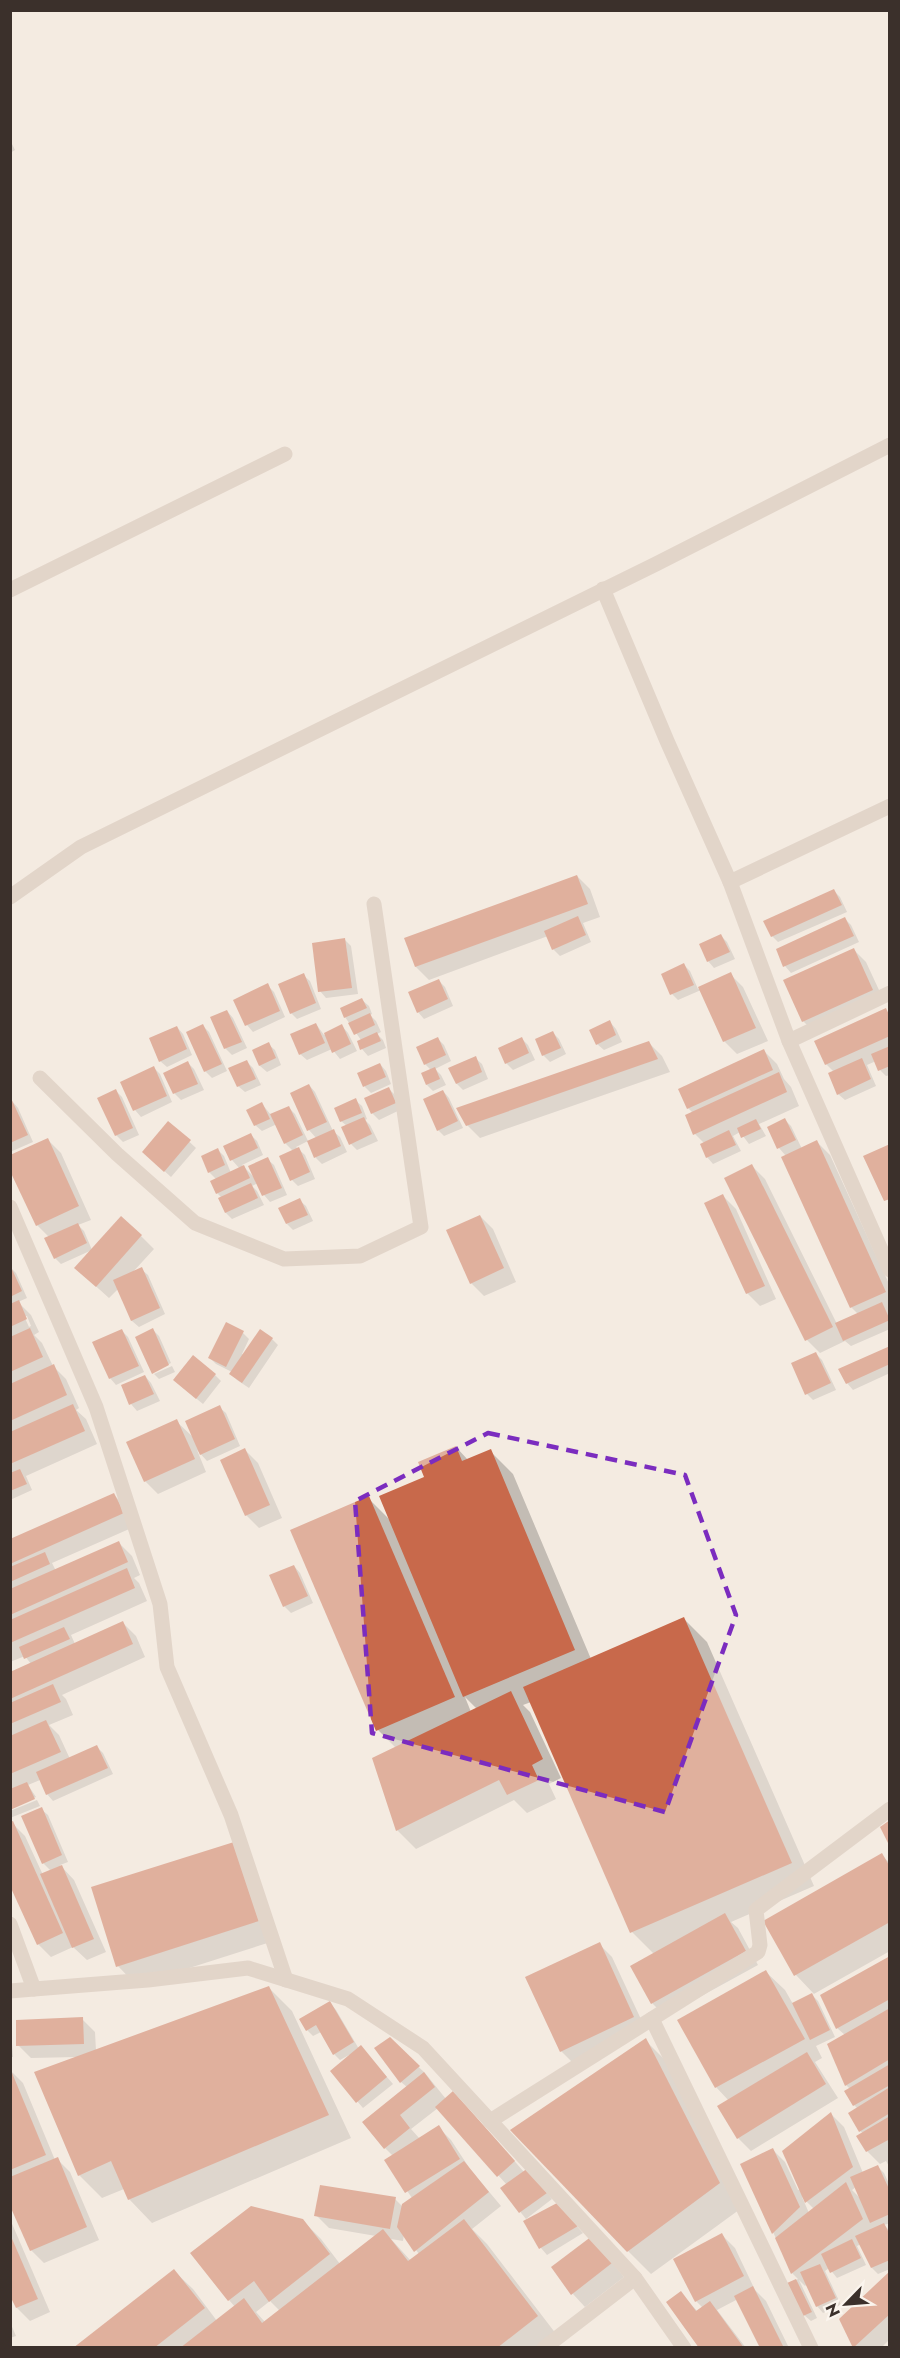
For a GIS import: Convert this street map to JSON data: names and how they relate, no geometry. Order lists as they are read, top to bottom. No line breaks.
{"north":"bottom left"}
